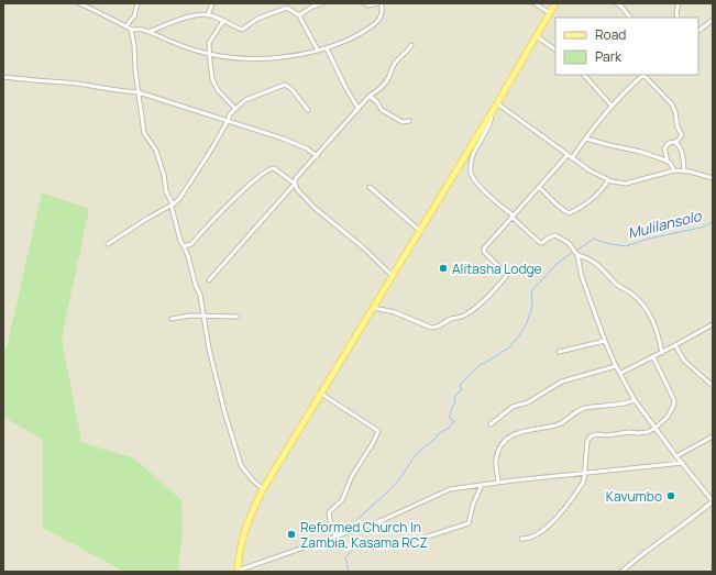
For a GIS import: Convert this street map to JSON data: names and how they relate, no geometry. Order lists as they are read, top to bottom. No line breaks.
{"water":["Mulilansolo"],"places":["Alitasha Lodge","Kavumbo","Reformed Church In Zambia, Kasama RCZ"],"legend":["Road","Park"]}
